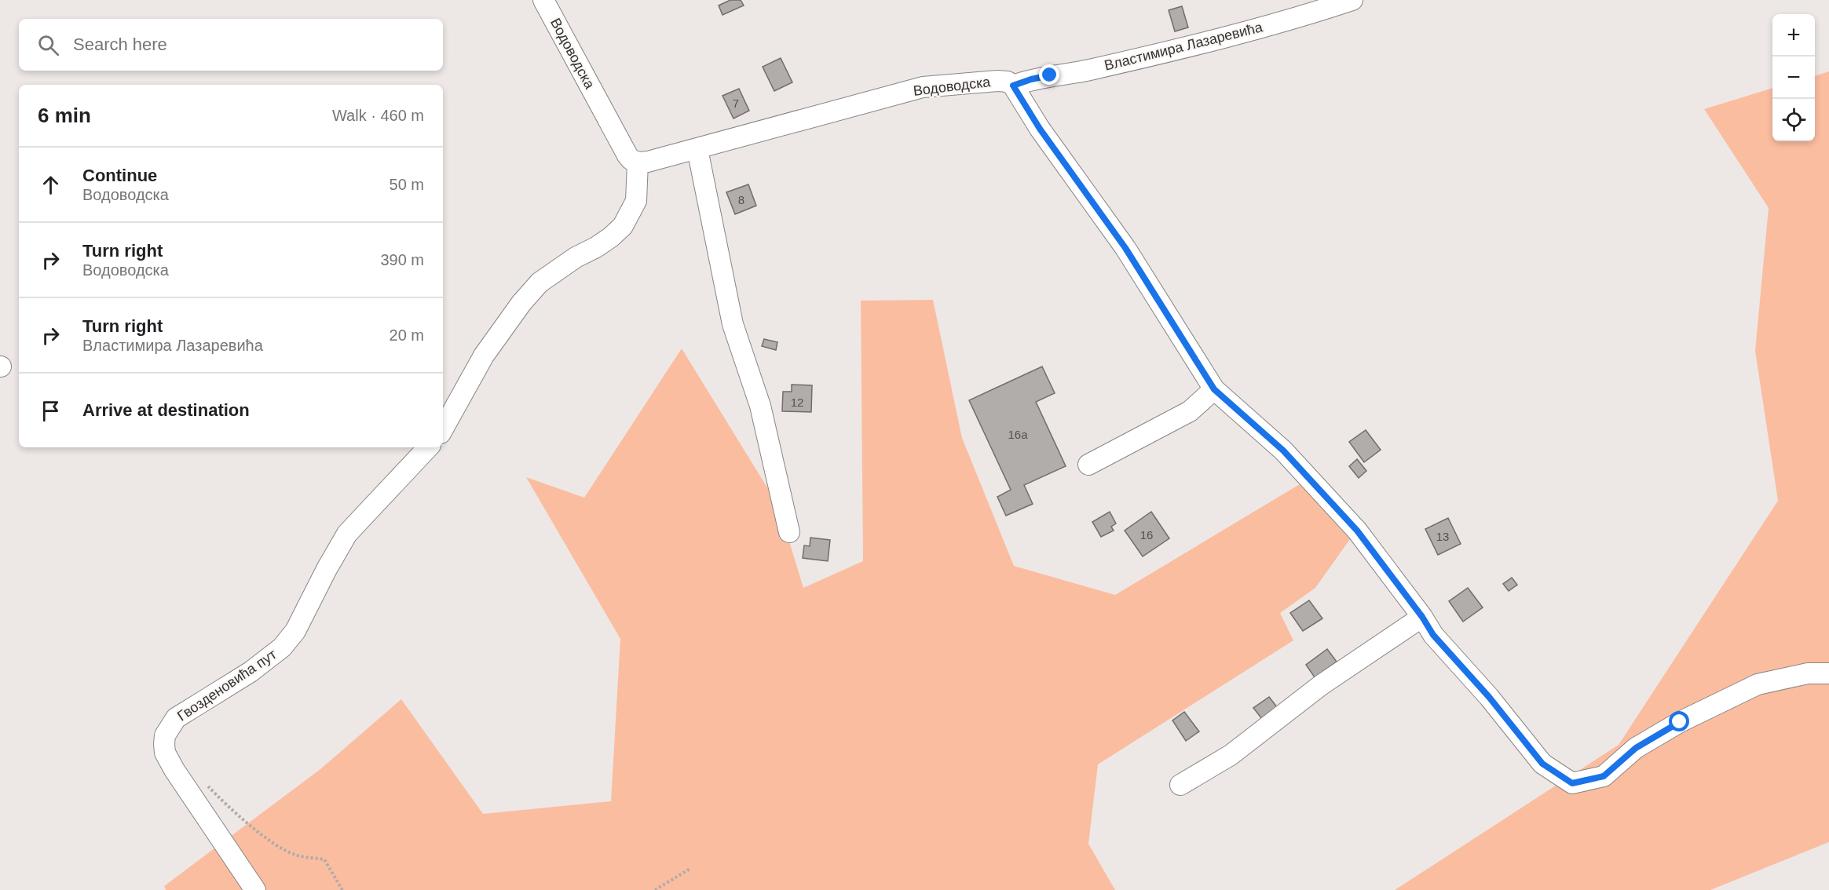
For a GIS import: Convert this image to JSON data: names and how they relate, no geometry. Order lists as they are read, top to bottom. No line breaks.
{"streets":{"street":["Властимира Лазаревића","Водоводска","Гвозденовића пут"]},"crossings":[["Властимира Лазаревића","Водоводска"]],"house_numbers":["7","8","12","16a","16","13"],"page":{"map_buttons":["+","−"],"search":"Search here","heading":["6 min","Walk · 460 m"],"list":[["Continue","Водоводска","50 m"],["Turn right","Водоводска","390 m"],["Turn right","Властимира Лазаревића","20 m"],"Arrive at destination"]}}
